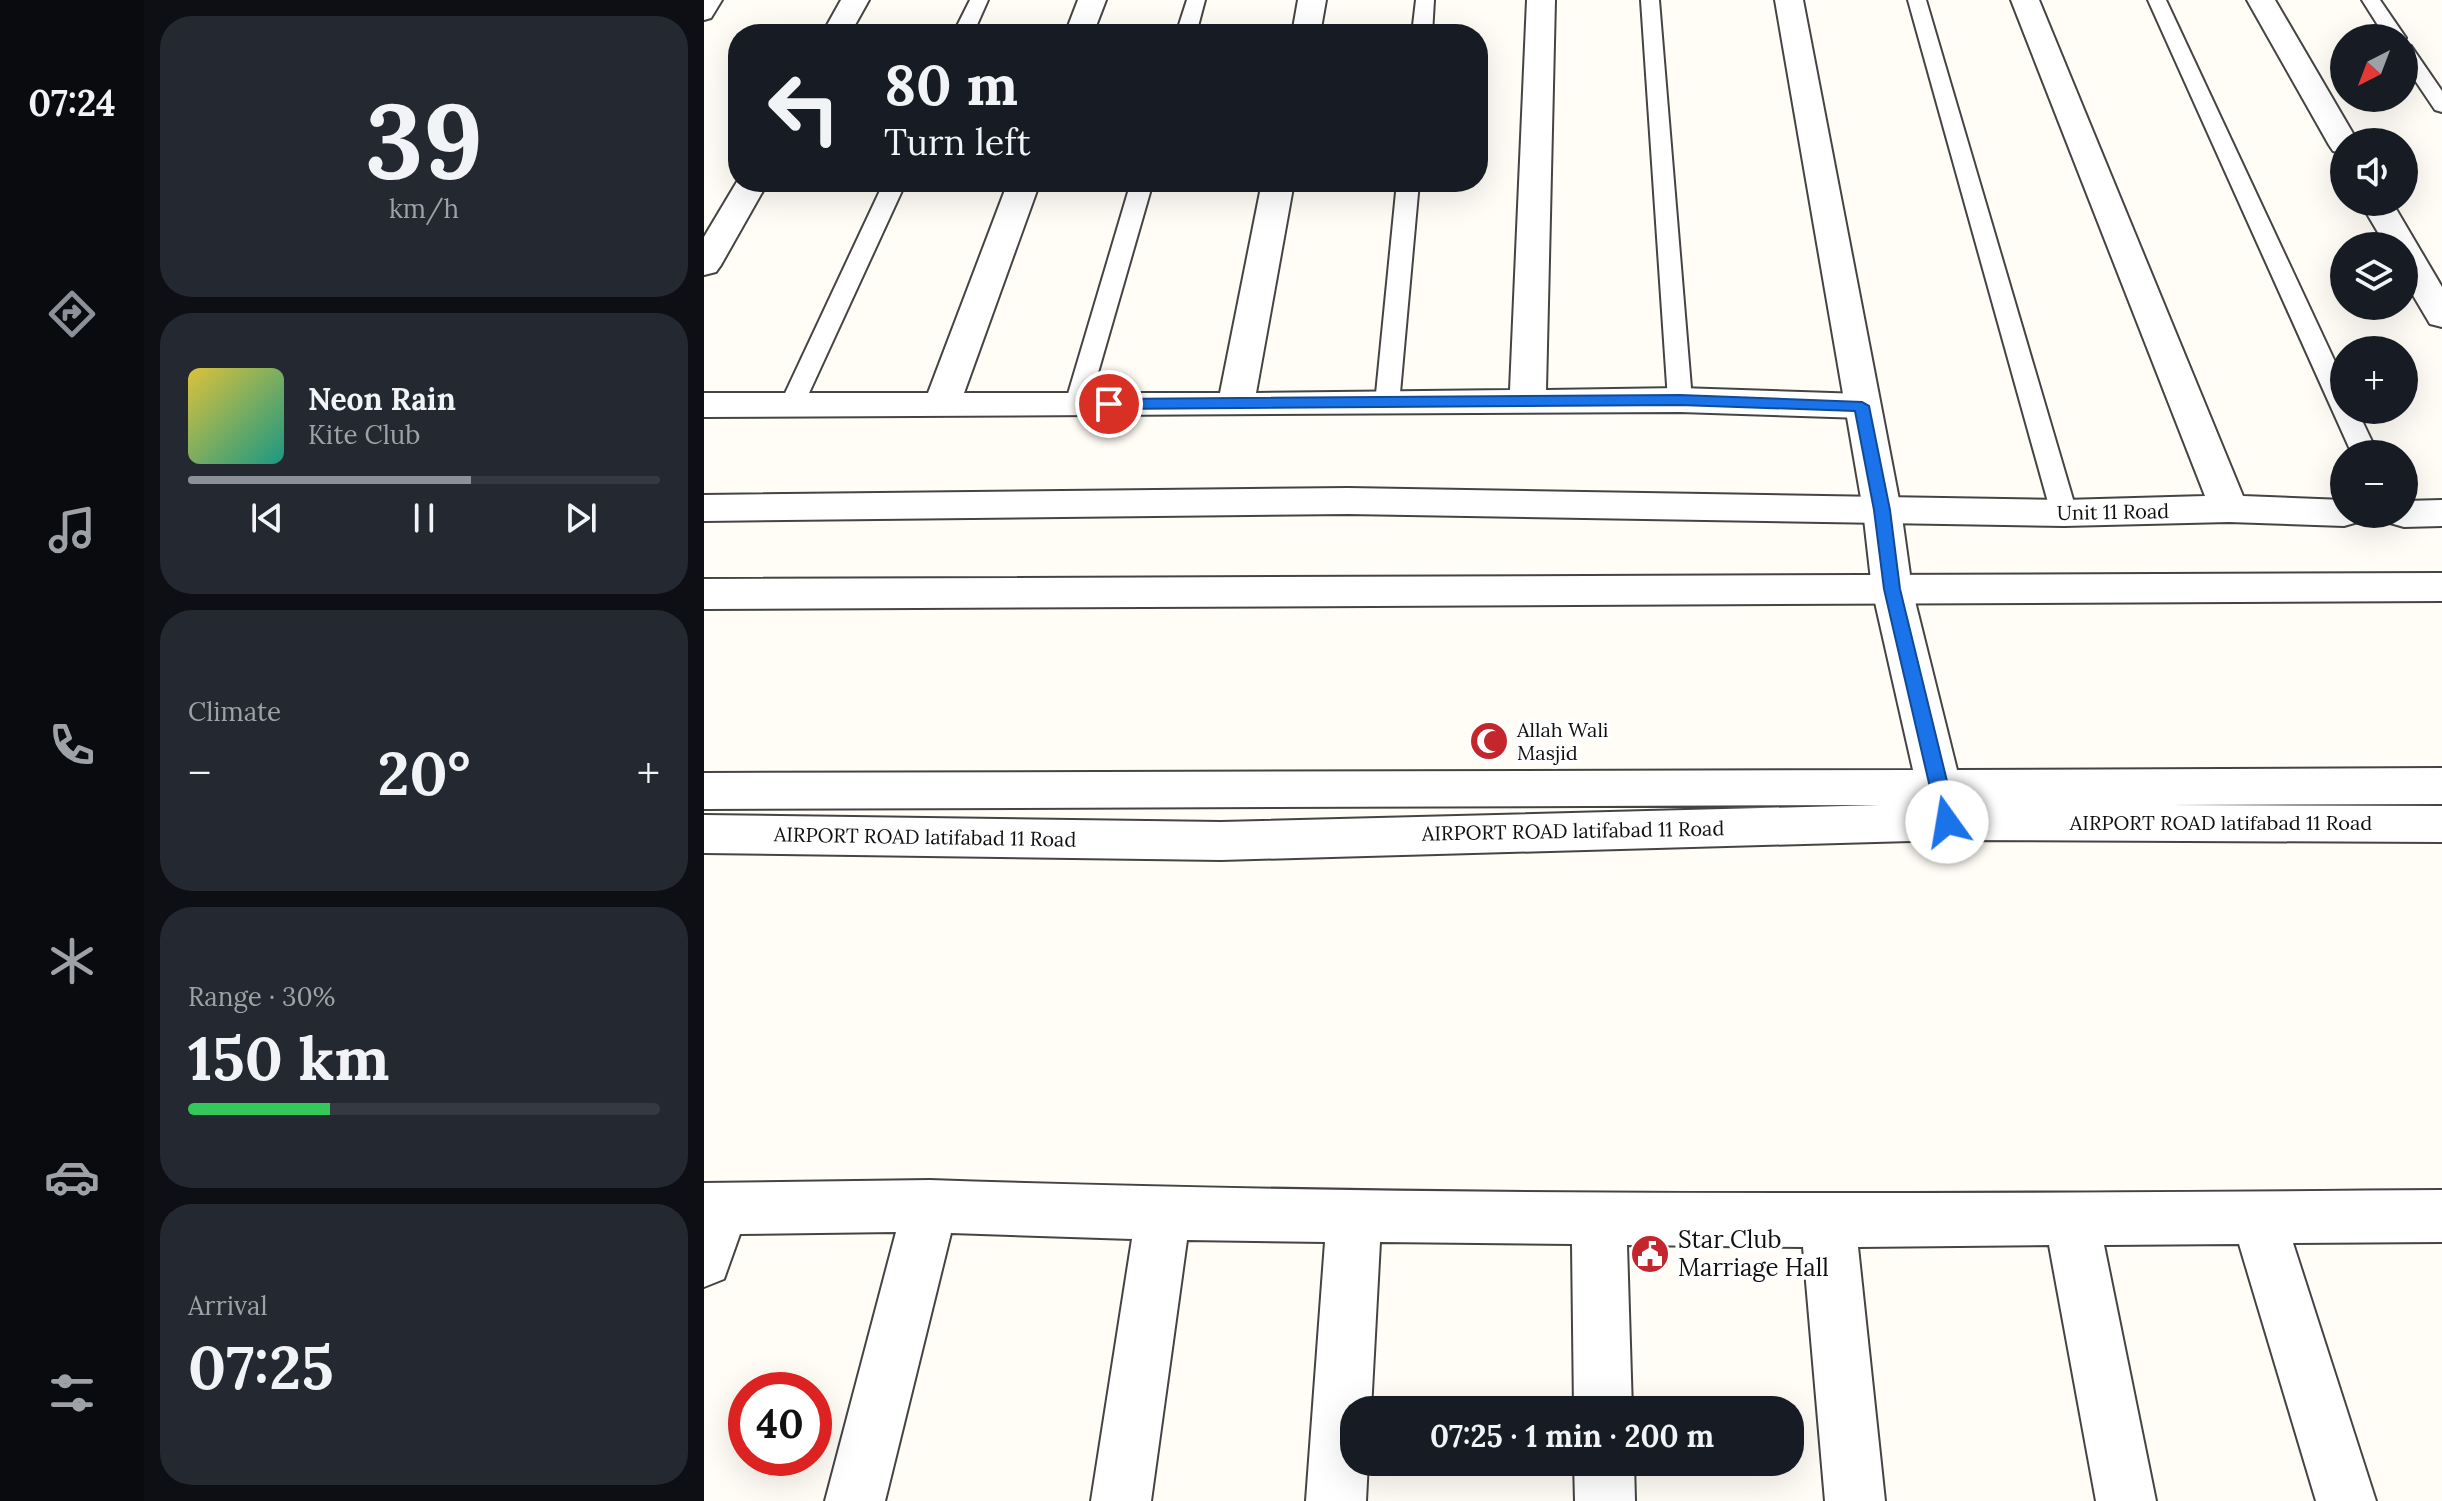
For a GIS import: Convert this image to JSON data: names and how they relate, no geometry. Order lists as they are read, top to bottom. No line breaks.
{"streets":{"street":["Unit 11 Road","AIRPORT ROAD latifabad 11 Road"]},"places":{"mosque":["Allah Wali Masjid"],"public building":["Star Club Marriage Hall"]},"north":"bottom left","page":{"tabs":"07:24","tile":[["39","km/h"],"Climate",["Range · 30%","150 km"],["Arrival","07:25"]],"map_buttons":["+","−"],"turn":["80 m","Turn left"],"song":["Neon Rain","Kite Club"],"heat":["−","20°","+"],"limit":"40","trip":"07:25 · 1 min · 200 m"}}
